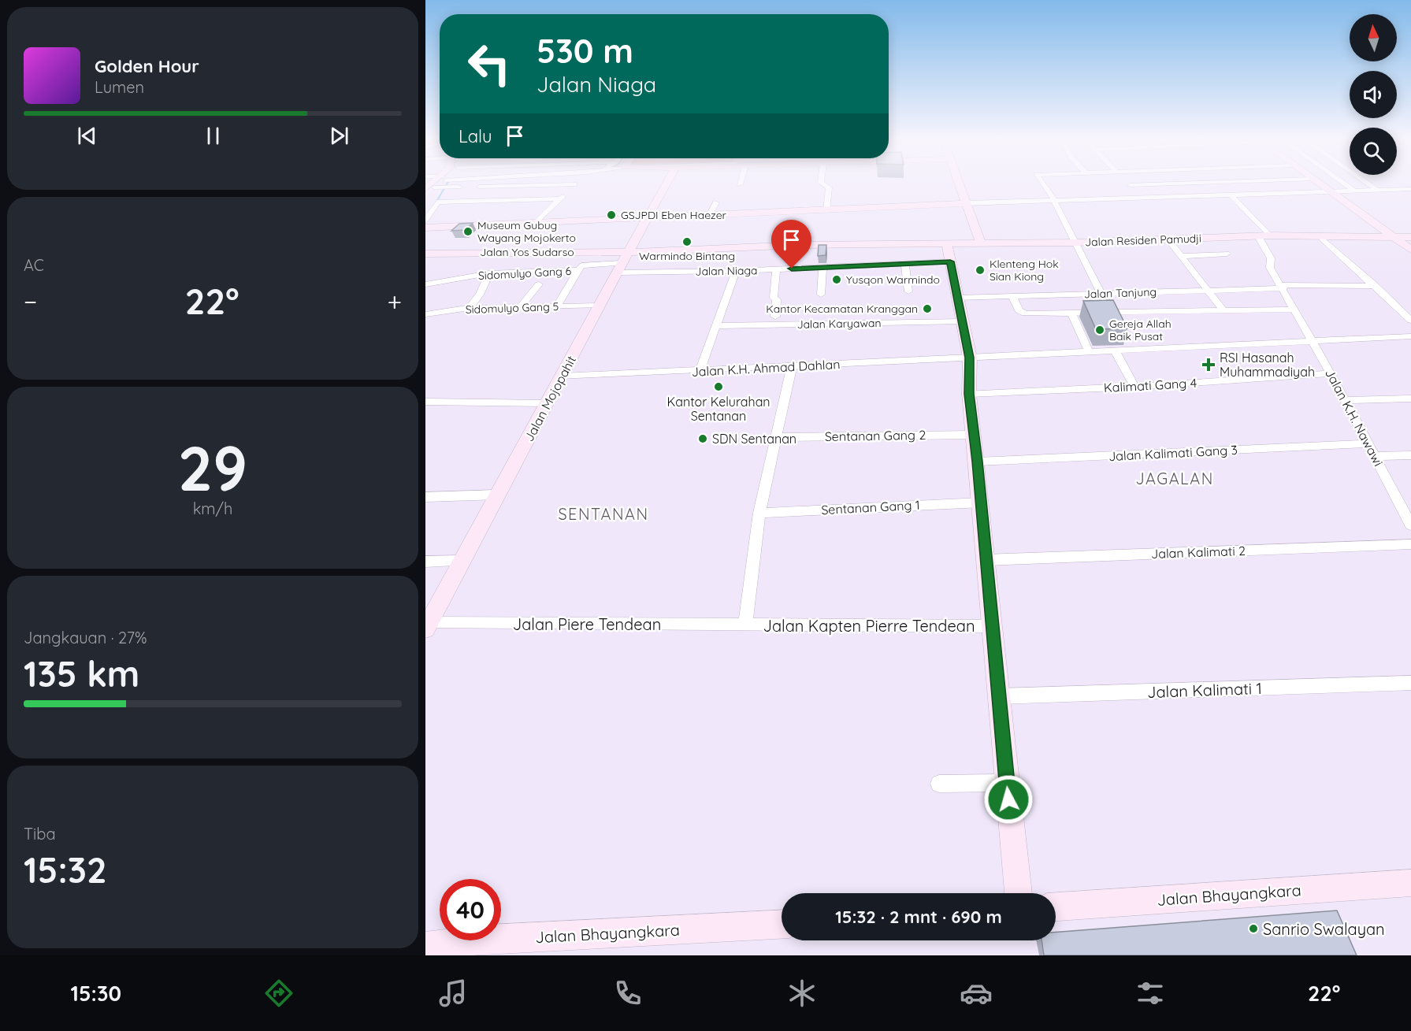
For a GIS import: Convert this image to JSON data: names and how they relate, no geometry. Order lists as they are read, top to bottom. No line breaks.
{"streets":{"street":["Jalan Residen Pamudji","Jalan Yos Sudarso","Jalan Niaga","Sidomulyo Gang 6","Jalan Tanjung","Sidomulyo Gang 5","Jalan Karyawan","Jalan K.H. Ahmad Dahlan","Kalimati Gang 4","Jalan Mojopahit","Jalan K.H. Nawawi","Sentanan Gang 2","Jalan Kalimati Gang 3","Sentanan Gang 1","Jalan Kalimati 2","Jalan Piere Tendean","Jalan Kapten Pierre Tendean","Jalan Kalimati 1","Jalan Bhayangkara"]},"crossings":[["Jalan Residen Pamudji","Jalan Yos Sudarso"],["Jalan Residen Pamudji","Jalan K.H. Nawawi"],["Jalan Yos Sudarso","Jalan Niaga"],["Jalan Yos Sudarso","Sidomulyo Gang 6"],["Jalan Yos Sudarso","Jalan Mojopahit"],["Jalan Niaga","Sidomulyo Gang 6"],["Jalan Niaga","Jalan Mojopahit"],["Sidomulyo Gang 6","Jalan Mojopahit"],["Jalan Tanjung","Jalan K.H. Nawawi"],["Sidomulyo Gang 5","Jalan Mojopahit"],["Jalan K.H. Ahmad Dahlan","Jalan Mojopahit"],["Jalan K.H. Ahmad Dahlan","Jalan K.H. Nawawi"],["Kalimati Gang 4","Jalan K.H. Nawawi"],["Jalan Mojopahit","Jalan Piere Tendean"],["Jalan K.H. Nawawi","Jalan Kalimati Gang 3"],["Jalan Piere Tendean","Jalan Kapten Pierre Tendean"]],"districts":["JAGALAN","SENTANAN"],"places":{"other":["GSJPDI Eben Haezer","Museum Gubug Wayang Mojokerto","Warmindo Bintang","Klenteng Hok Sian Kiong","Yusqon Warmindo","Kantor Kecamatan Kranggan","Gereja Allah Baik Pusat","Kantor Kelurahan Sentanan","SDN Sentanan","Sanrio Swalayan"],"health":["RSI Hasanah Muhammadiyah"]},"north":"top","page":{"turn":["530 m","Jalan Niaga"],"song":["Golden Hour","Lumen"],"then":"Lalu","tile":["AC",["29","km/h"],["Jangkauan · 27%","135 km"],["Tiba","15:32"]],"heat":["−","22°","+"],"limit":"40","trip":"15:32 · 2 mnt · 690 m","tabs":["15:30","22°"]}}
